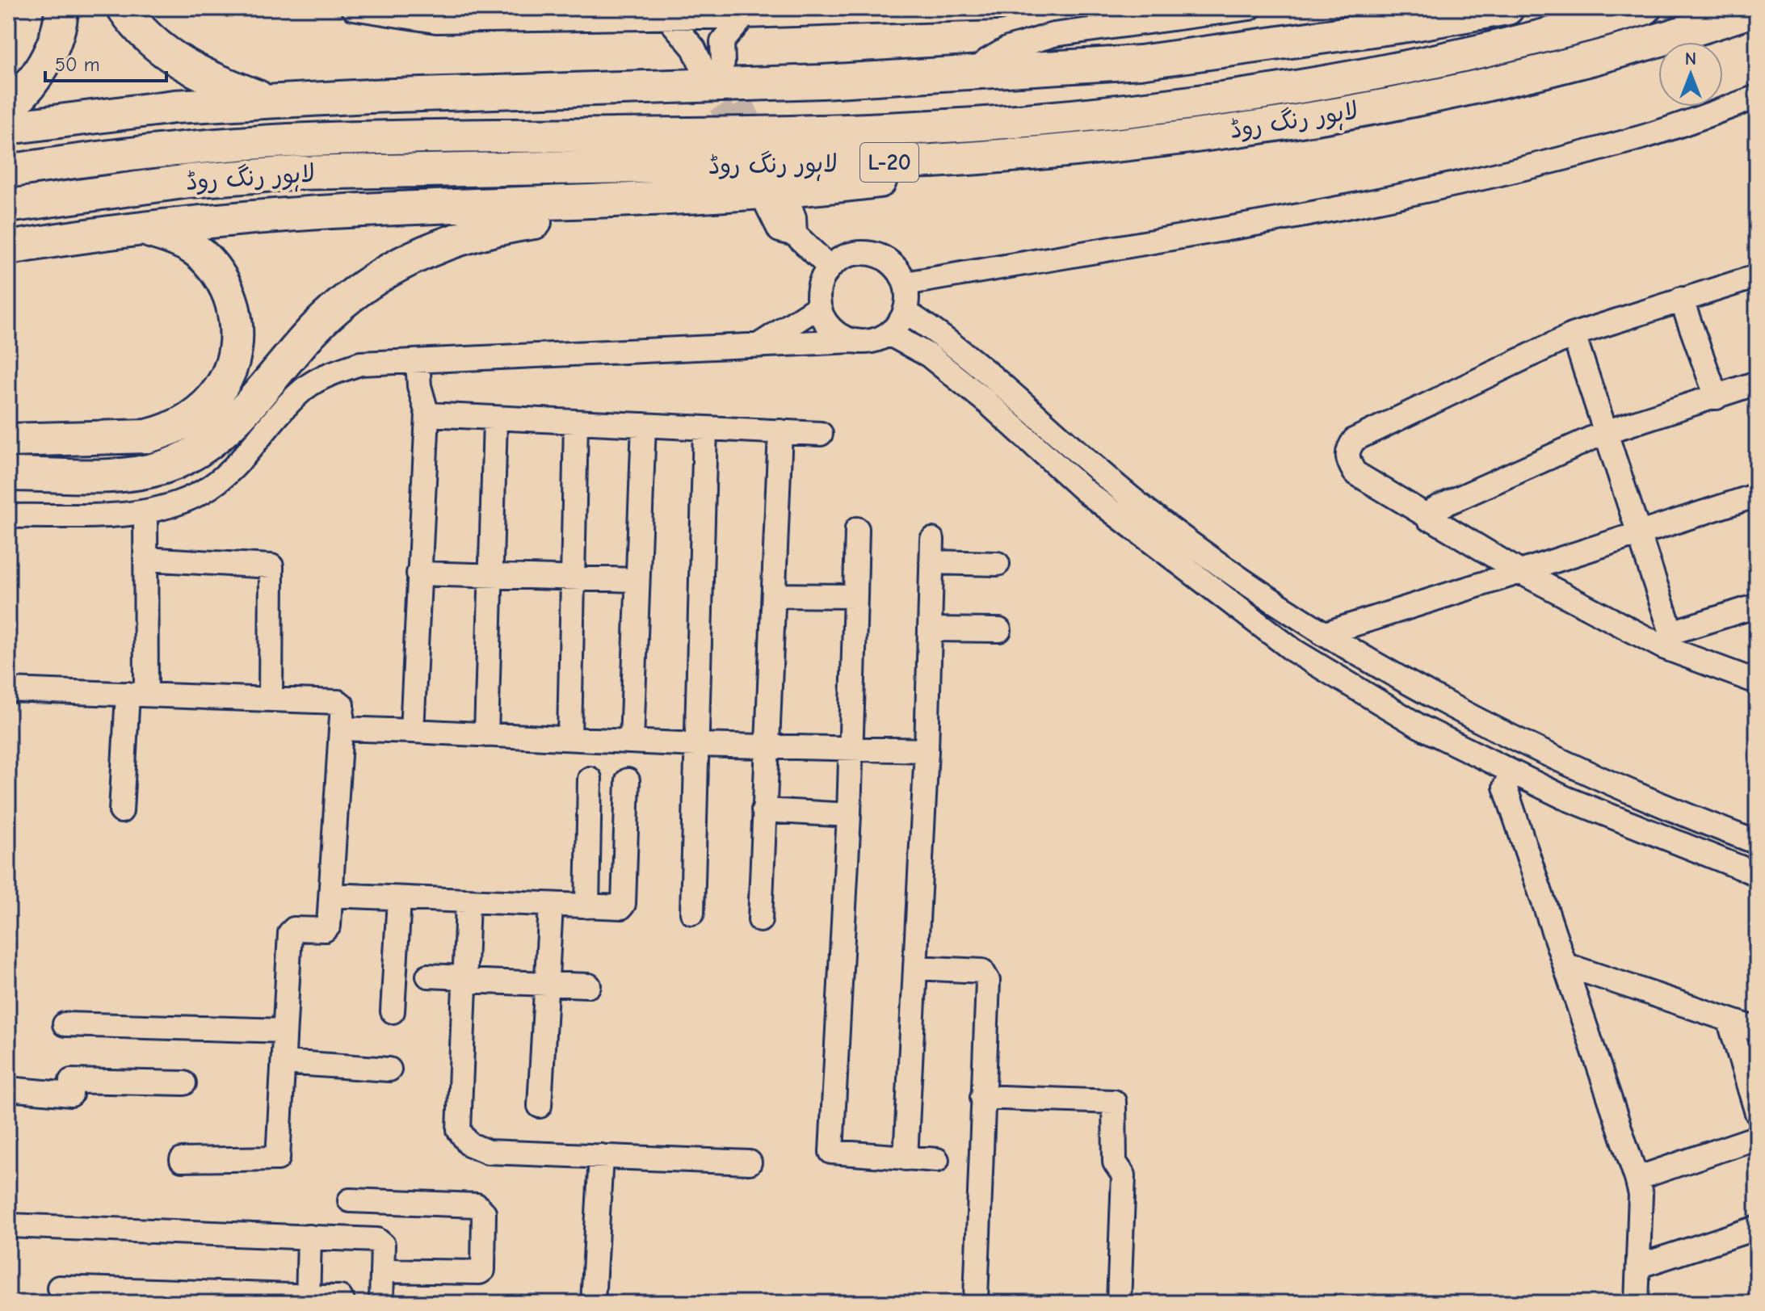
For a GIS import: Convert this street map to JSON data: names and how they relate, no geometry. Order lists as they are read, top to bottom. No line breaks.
{"streets":{"highway":["لاہور رنگ روڈ","L-20"]},"scale_bar":"50 m","north":"top"}
